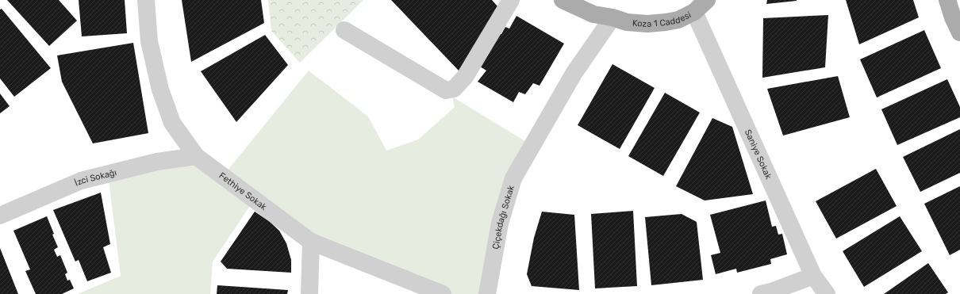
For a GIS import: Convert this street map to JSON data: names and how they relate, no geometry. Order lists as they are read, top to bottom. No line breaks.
{"streets":{"main road":["Koza 1 Caddesi"],"street":["Saniye Sokak","İzci Sokağı","Fethiye Sokak","Çiçekdağı Sokak"]},"crossings":[["Koza 1 Caddesi","Saniye Sokak"],["Koza 1 Caddesi","Çiçekdağı Sokak"],["İzci Sokağı","Fethiye Sokak"]]}
